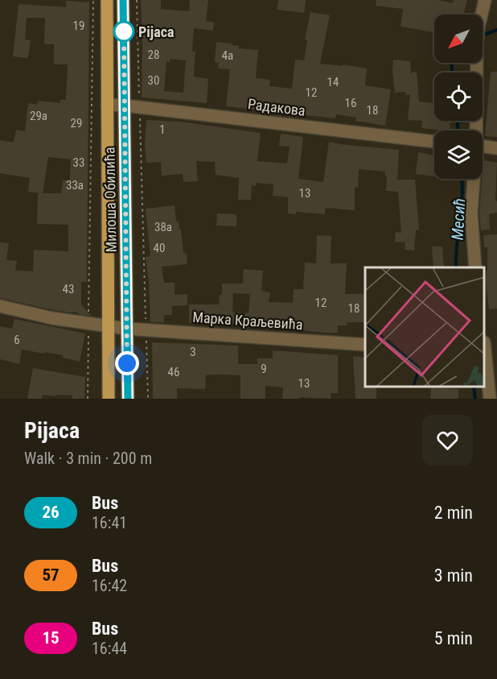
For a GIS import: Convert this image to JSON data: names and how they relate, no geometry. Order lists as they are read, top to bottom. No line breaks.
{"streets":{"main road":["Милоша Обилића"],"street":["Радакова","Марка Краљевића"]},"crossings":[["Радакова","Милоша Обилића"],["Милоша Обилића","Марка Краљевића"]],"water":["Месић"],"places":["Pijaca"],"lines":["bus line 26"],"house_numbers":["19","28","4a","30","14","12","16","18","29a","29","1","33","33a","13","38a","40","43","12","18","6","3","9","46","13"],"north":"bottom left","page":{"heading":["Pijaca","Walk · 3 min · 200 m"],"list":[{"mark":"26","name":"Bus","note":"16:41","value":"2 min"},{"mark":"57","name":"Bus","note":"16:42","value":"3 min"},{"mark":"15","name":"Bus","note":"16:44","value":"5 min"}]}}
